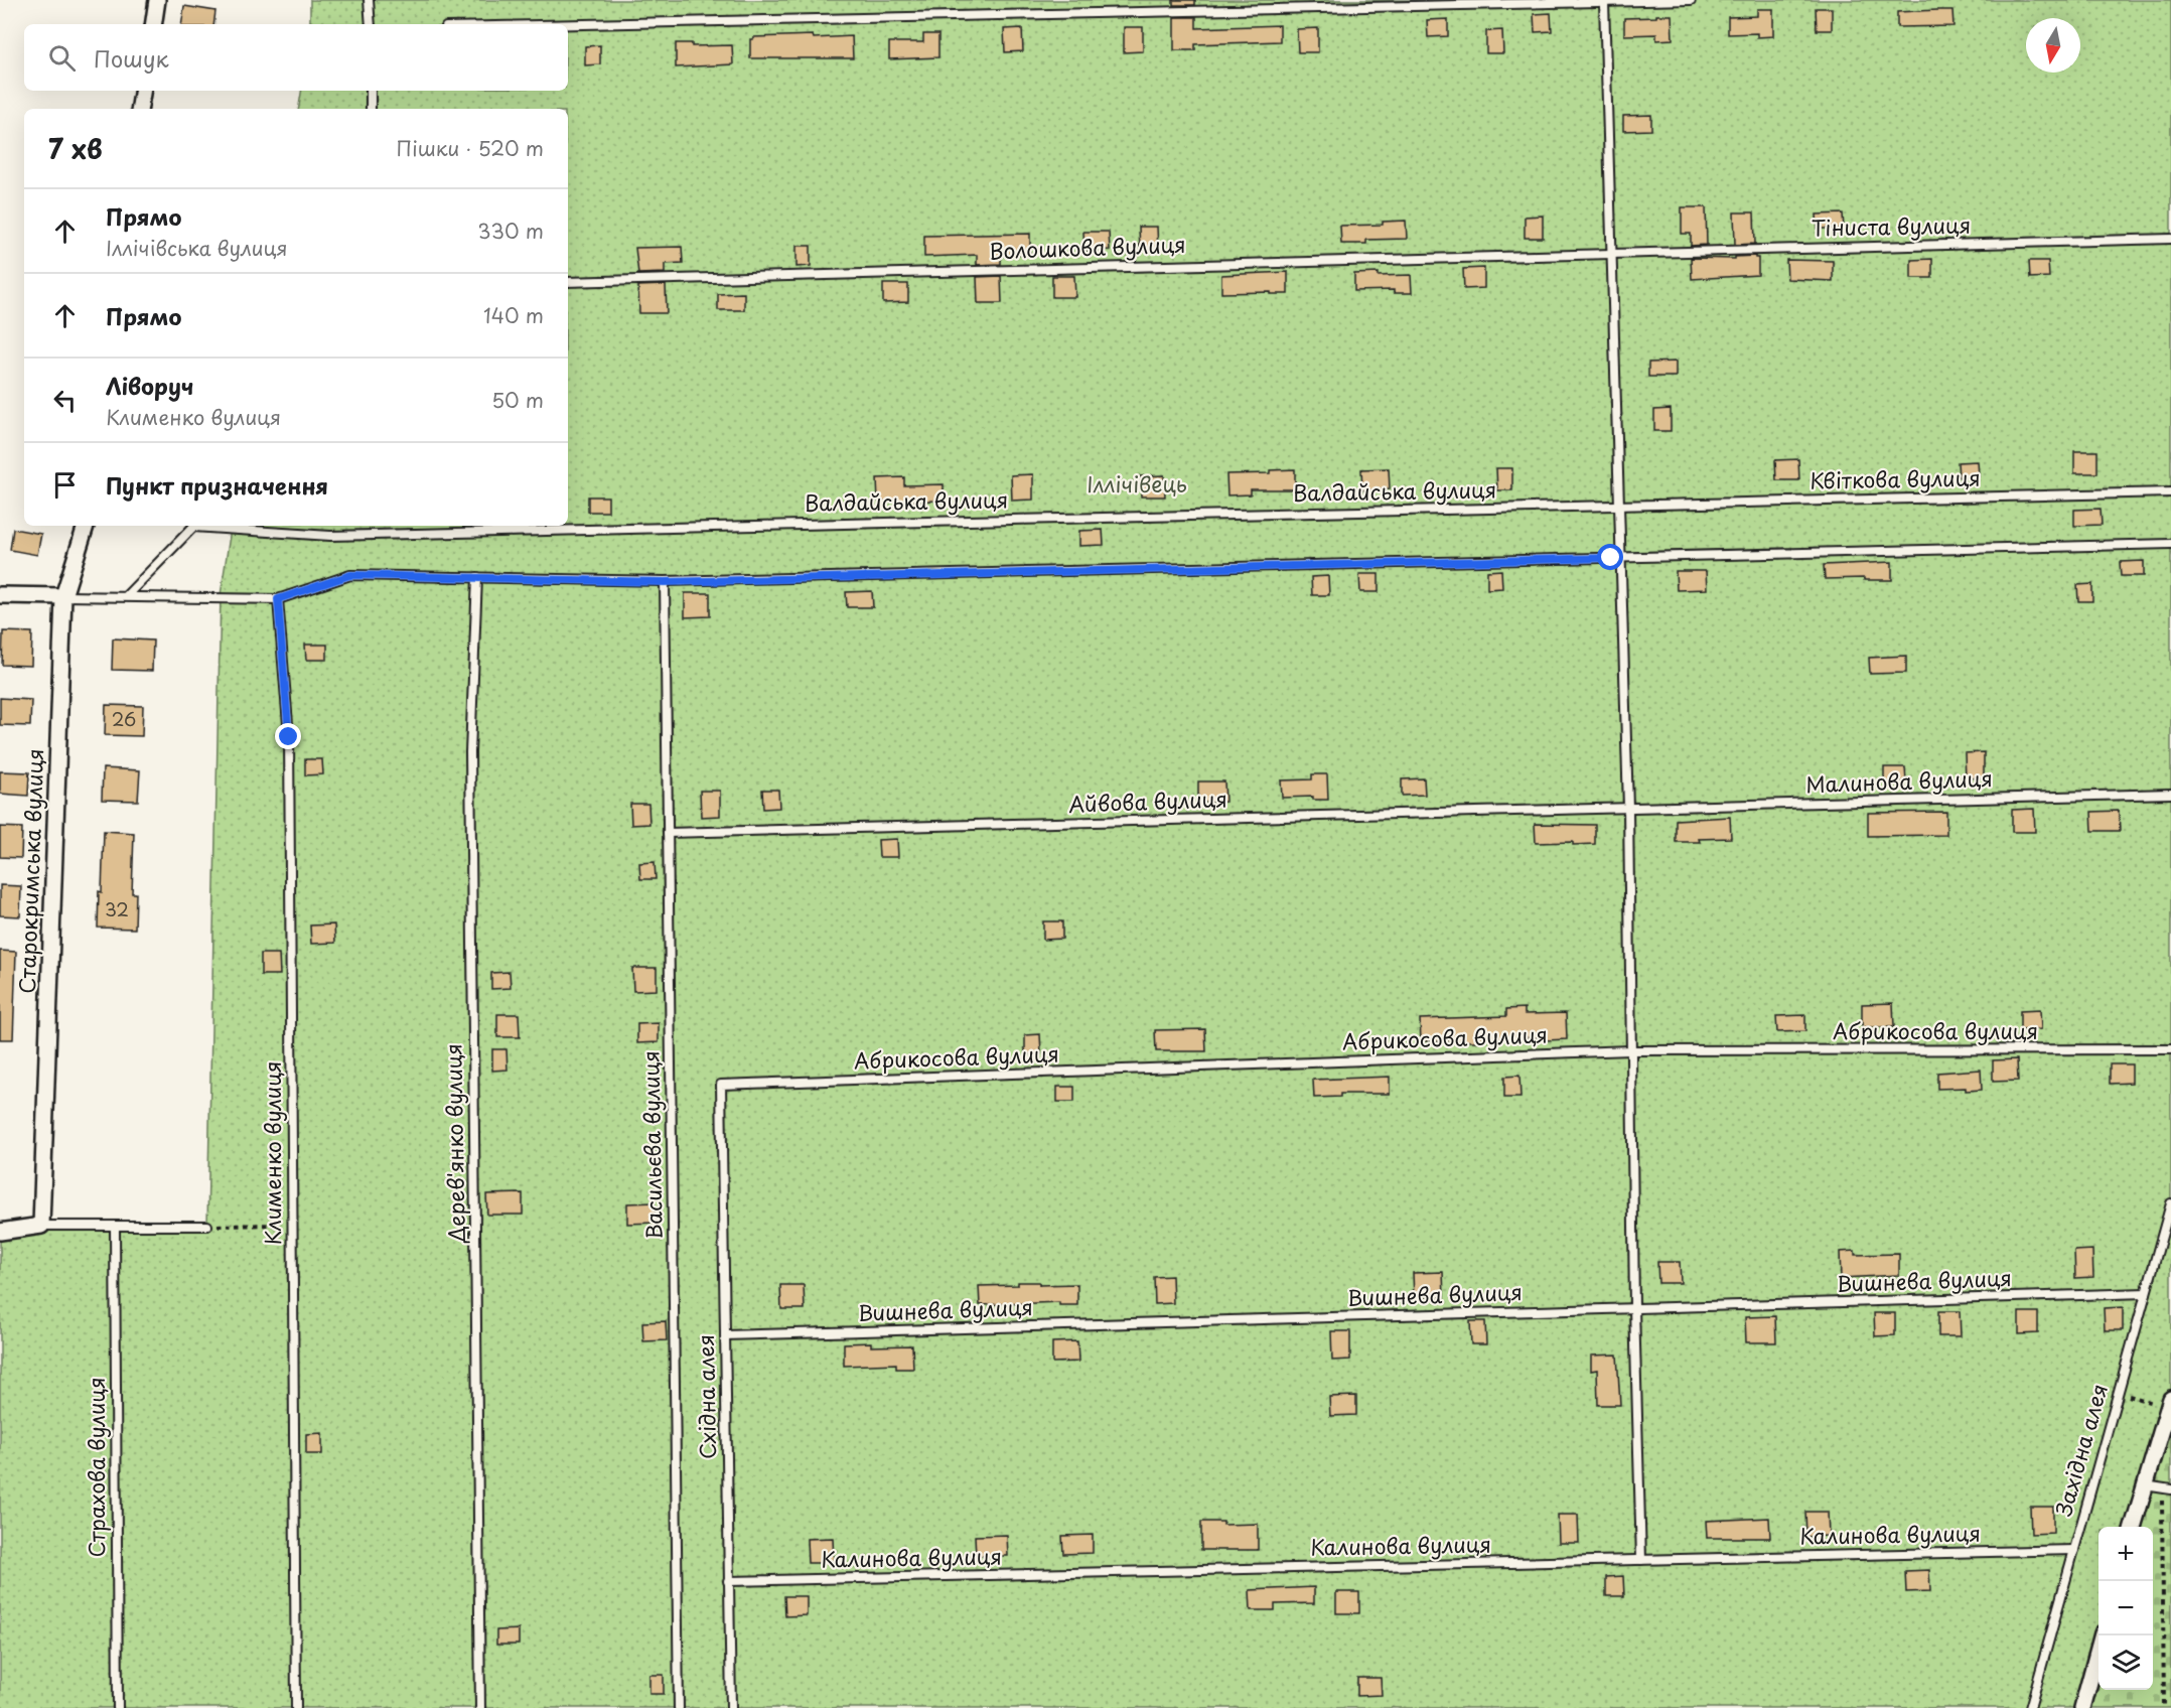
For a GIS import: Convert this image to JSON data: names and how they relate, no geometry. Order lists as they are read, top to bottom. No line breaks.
{"streets":{"street":["Старокримська вулиця"],"lane":["Тіниста вулиця","Волошкова вулиця","Квіткова вулиця","Валдайська вулиця","Малинова вулиця","Айвова вулиця","Абрикосова вулиця","Дерев'янко вулиця","Васильєва вулиця","Клименко вулиця","Вишнева вулиця","Східна алея","Західна алея","Страхова вулиця","Калинова вулиця"]},"crossings":[["Тіниста вулиця","Волошкова вулиця"],["Квіткова вулиця","Валдайська вулиця"],["Малинова вулиця","Айвова вулиця"],["Айвова вулиця","Васильєва вулиця"],["Абрикосова вулиця","Східна алея"],["Вишнева вулиця","Східна алея"],["Вишнева вулиця","Західна алея"],["Східна алея","Калинова вулиця"],["Західна алея","Калинова вулиця"]],"parks":["Іллічівець"],"house_numbers":["26","32"],"north":"bottom","page":{"search":"Пошук","heading":["7 хв","Пішки · 520 m"],"list":[["Прямо","Іллічівська вулиця","330 m"],["Прямо","140 m"],["Ліворуч","Клименко вулиця","50 m"],"Пункт призначення"],"map_buttons":["+","−"]}}
